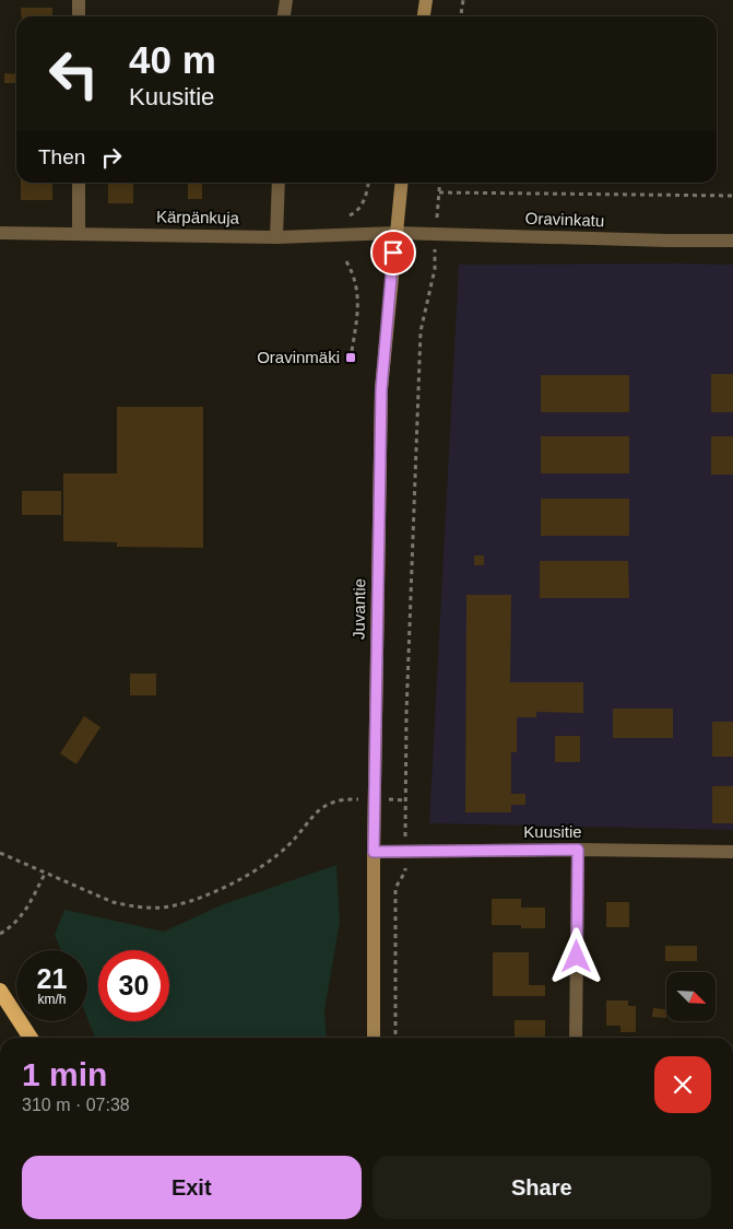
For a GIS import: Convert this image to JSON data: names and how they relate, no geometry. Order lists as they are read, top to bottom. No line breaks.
{"streets":{"main road":["Juvantie"],"street":["Kärpänkuja","Oravinkatu","Kuusitie"]},"crossings":[["Kärpänkuja","Oravinkatu"],["Kärpänkuja","Juvantie"],["Oravinkatu","Juvantie"],["Juvantie","Kuusitie"]],"places":{"transit":["Oravinmäki"]},"north":"bottom right","page":{"turn":["40 m","Kuusitie"],"then":"Then","speed":"21 km/h","limit":"30","heading":["1 min","310 m · 07:38"],"buttons":["Exit","Share"]}}
